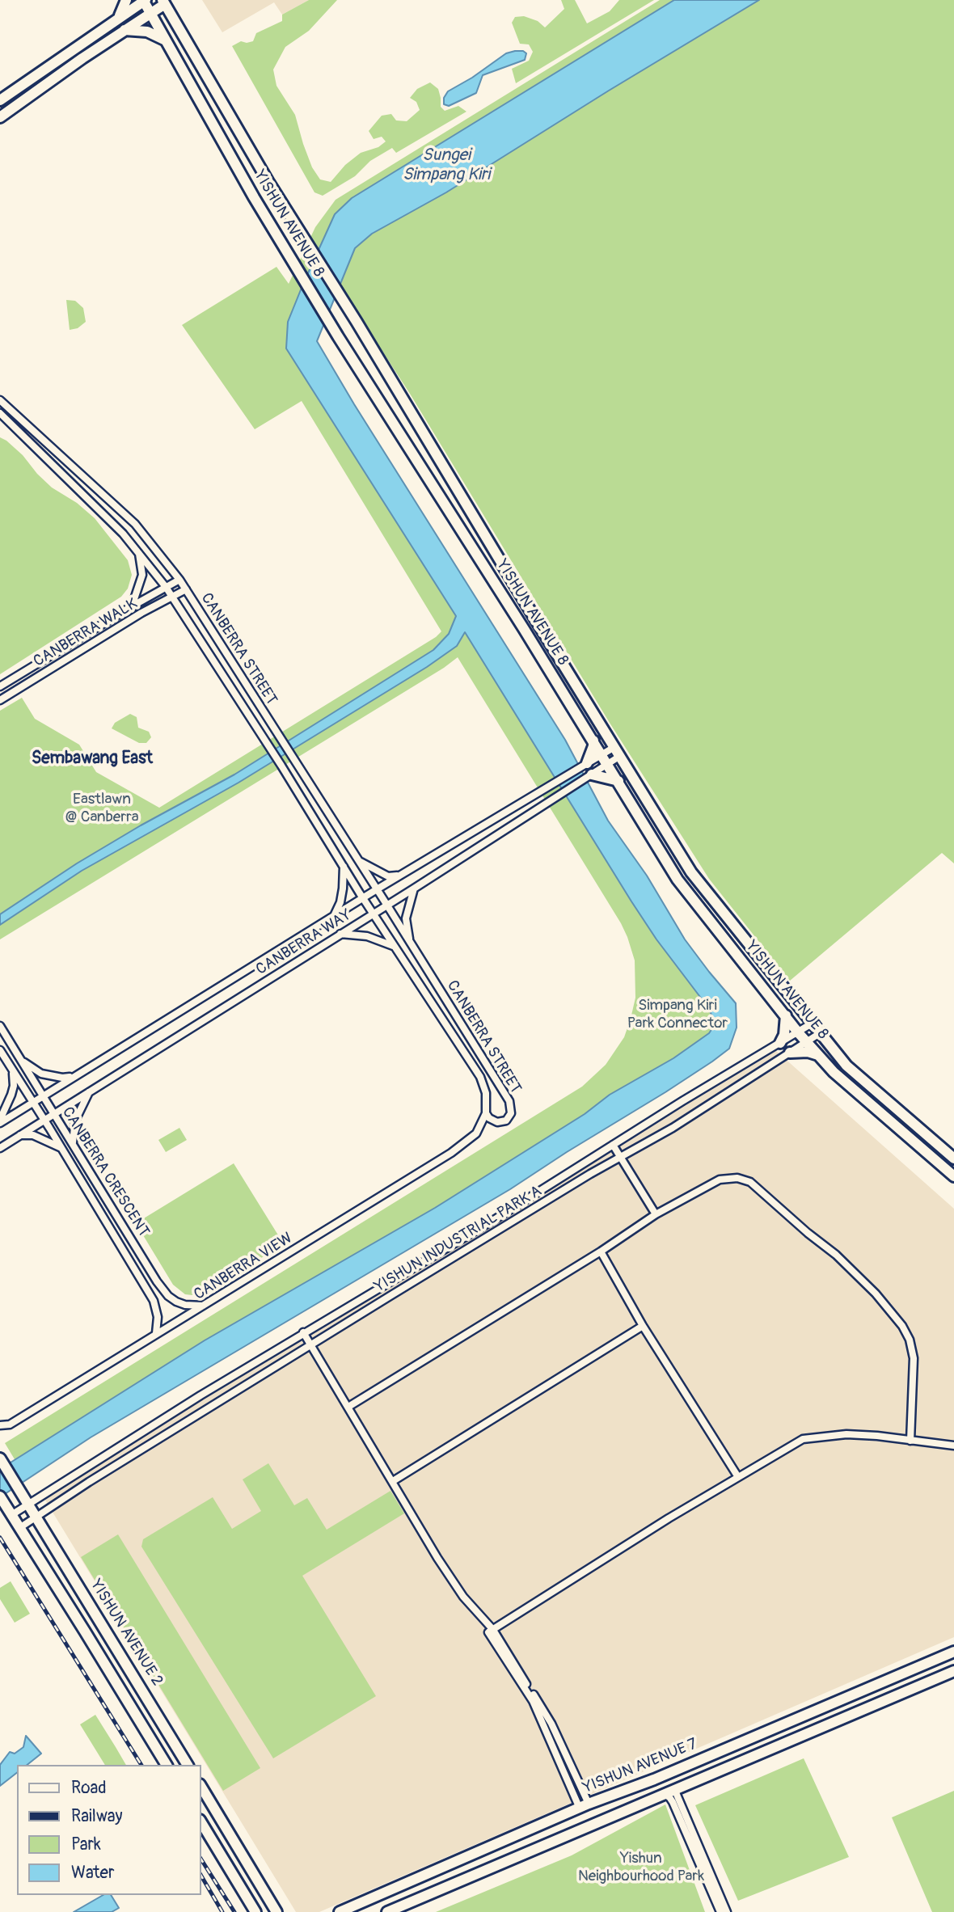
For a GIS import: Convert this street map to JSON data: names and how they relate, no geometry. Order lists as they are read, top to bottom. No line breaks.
{"streets":{"main road":["YISHUN AVENUE 8","YISHUN AVENUE 2","YISHUN AVENUE 7"],"street":["CANBERRA WALK","CANBERRA STREET","CANBERRA WAY","CANBERRA CRESCENT","YISHUN INDUSTRIAL PARK A","CANBERRA VIEW"]},"crossings":[["YISHUN AVENUE 8","CANBERRA WAY"],["YISHUN AVENUE 8","YISHUN INDUSTRIAL PARK A"],["CANBERRA WALK","CANBERRA STREET"],["CANBERRA STREET","CANBERRA WAY"],["CANBERRA STREET","CANBERRA VIEW"],["CANBERRA WAY","CANBERRA CRESCENT"],["CANBERRA CRESCENT","CANBERRA VIEW"],["YISHUN INDUSTRIAL PARK A","YISHUN AVENUE 2"]],"districts":["Sembawang East"],"water":["Sungei Simpang Kiri"],"parks":["Eastlawn @ Canberra","Simpang Kiri Park Connector","Yishun Neighbourhood Park"],"legend":["Road","Railway","Park","Water"]}
